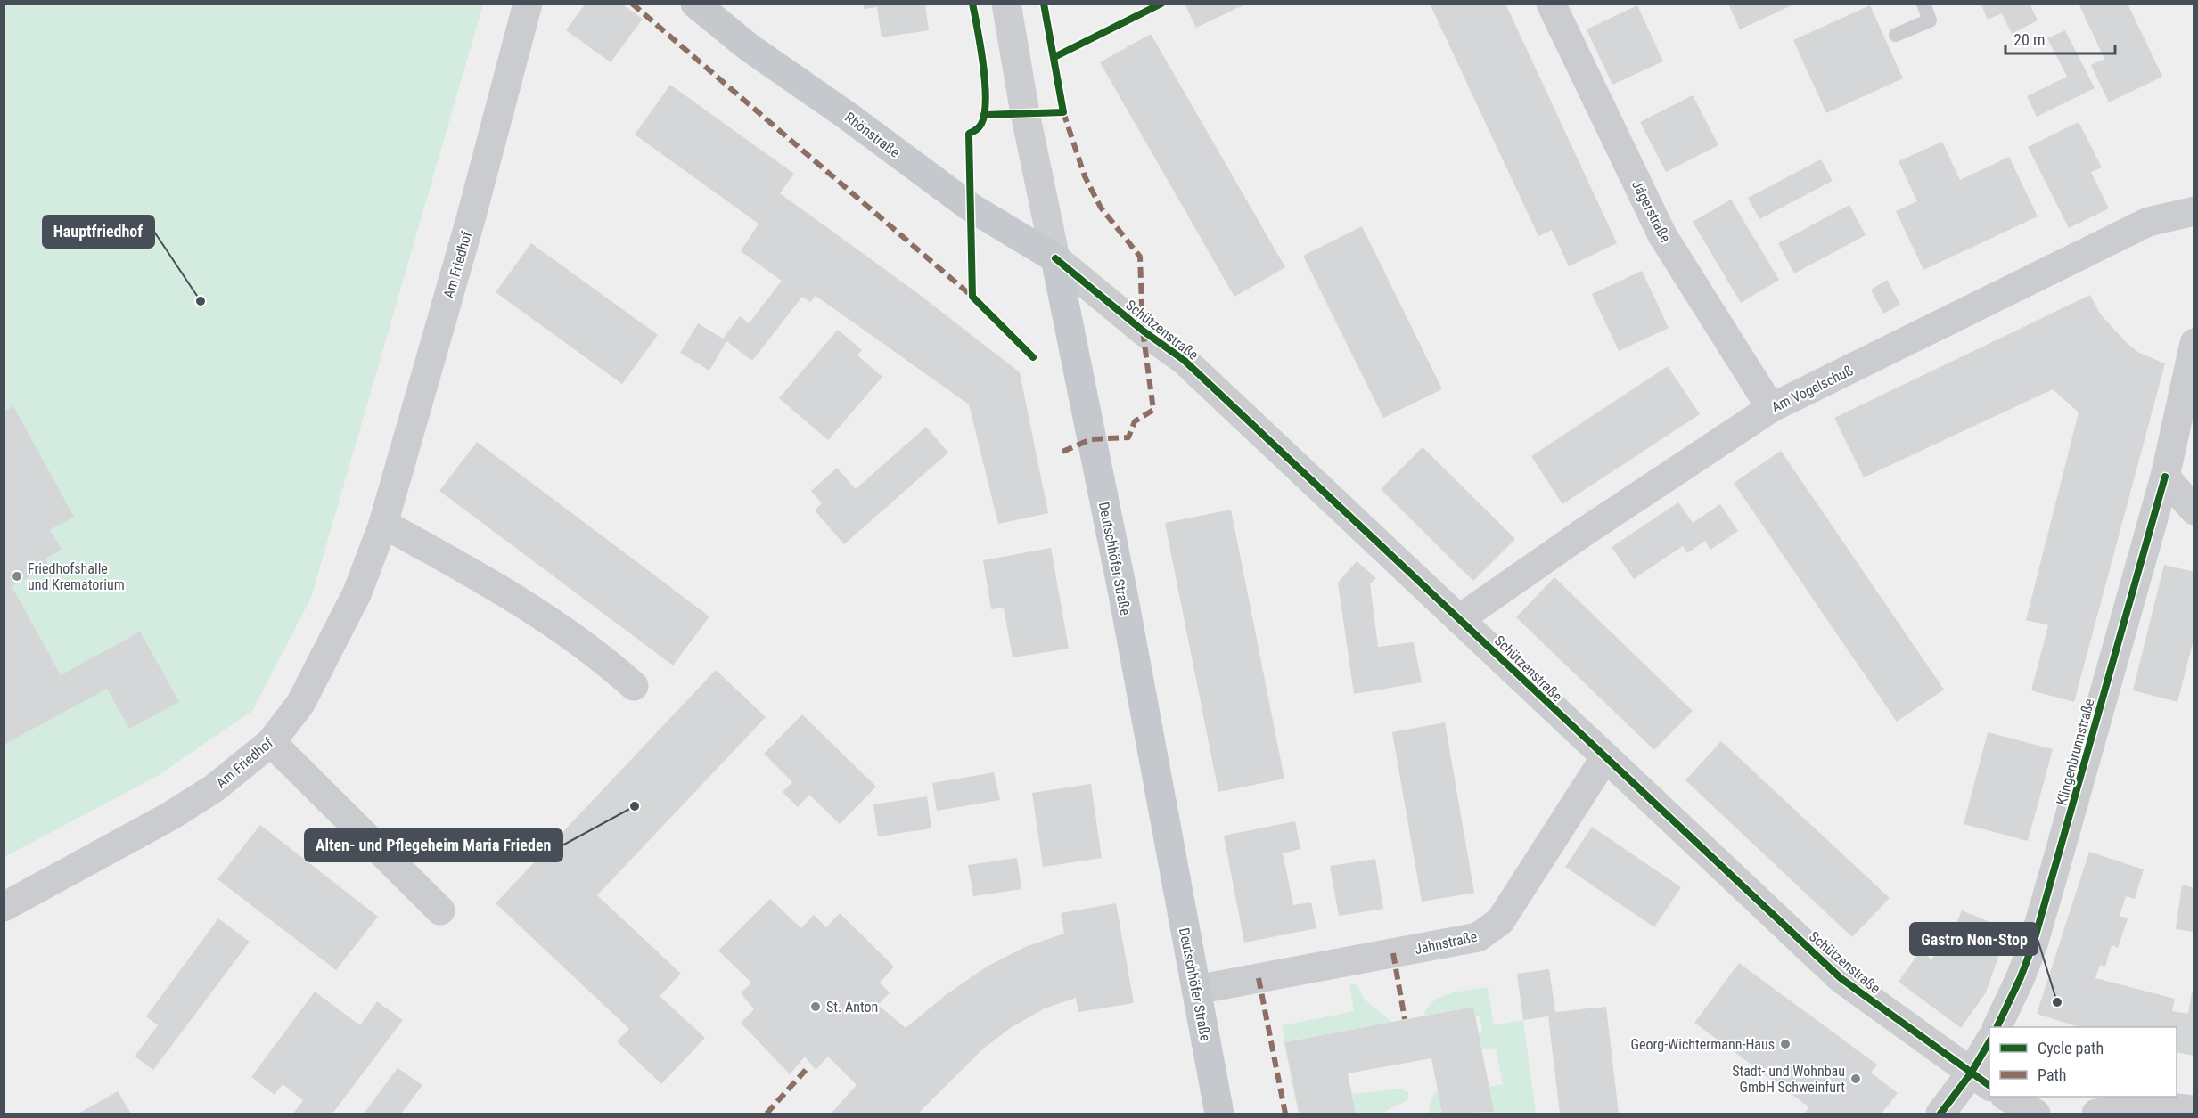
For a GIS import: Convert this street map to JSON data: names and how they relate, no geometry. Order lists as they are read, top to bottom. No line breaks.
{"streets":{"main road":["Rhönstraße","Deutschhöfer Straße"],"street":["Jägerstraße","Am Friedhof","Schützenstraße","Am Vogelschuß","Klingenbrunnstraße","Jahnstraße"]},"crossings":[["Rhönstraße","Schützenstraße"],["Rhönstraße","Deutschhöfer Straße"],["Jägerstraße","Am Vogelschuß"],["Schützenstraße","Am Vogelschuß"],["Schützenstraße","Deutschhöfer Straße"],["Schützenstraße","Jahnstraße"],["Deutschhöfer Straße","Jahnstraße"]],"places":["Hauptfriedhof","Friedhofshalle und Krematorium","Alten- und Pflegeheim Maria Frieden","Gastro Non-Stop","St. Anton","Georg-Wichtermann-Haus","Stadt- und Wohnbau GmbH Schweinfurt"],"legend":["Cycle path","Path"],"scale_bar":"20 m"}
